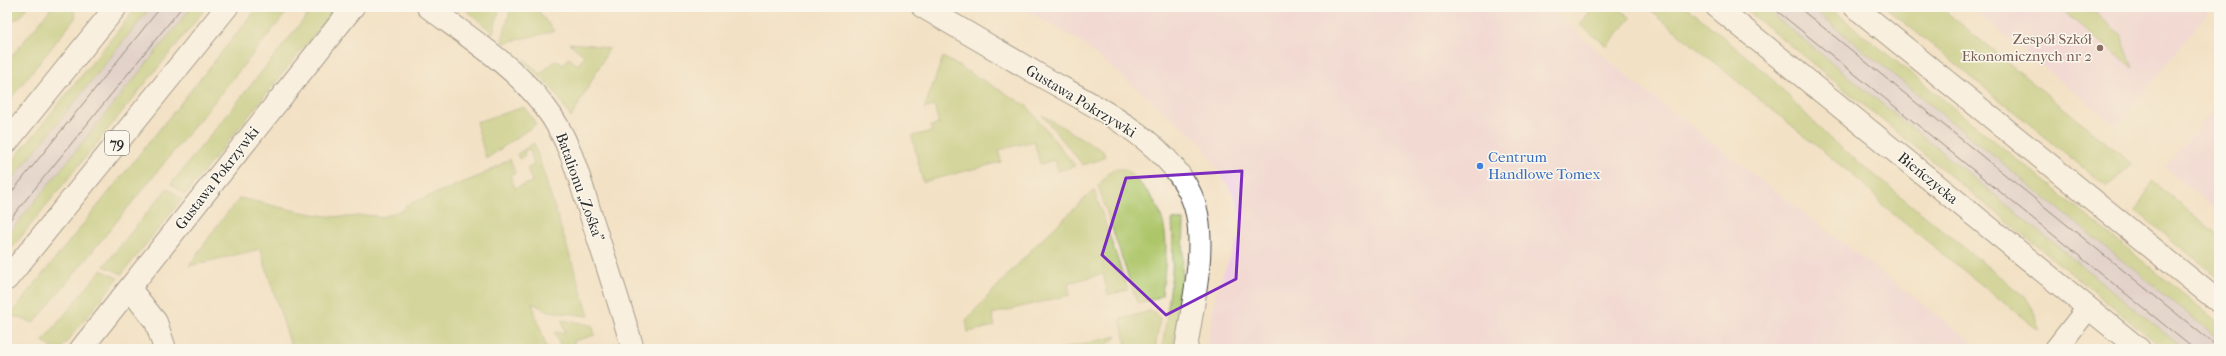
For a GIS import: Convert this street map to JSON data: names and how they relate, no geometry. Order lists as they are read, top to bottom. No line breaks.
{"streets":{"main road":["Gustawa Pokrzywki","79","Bieńczycka","Batalionu „Zośka”"]},"places":["Zespół Szkół Ekonomicznych nr 2","Centrum Handlowe Tomex"]}
